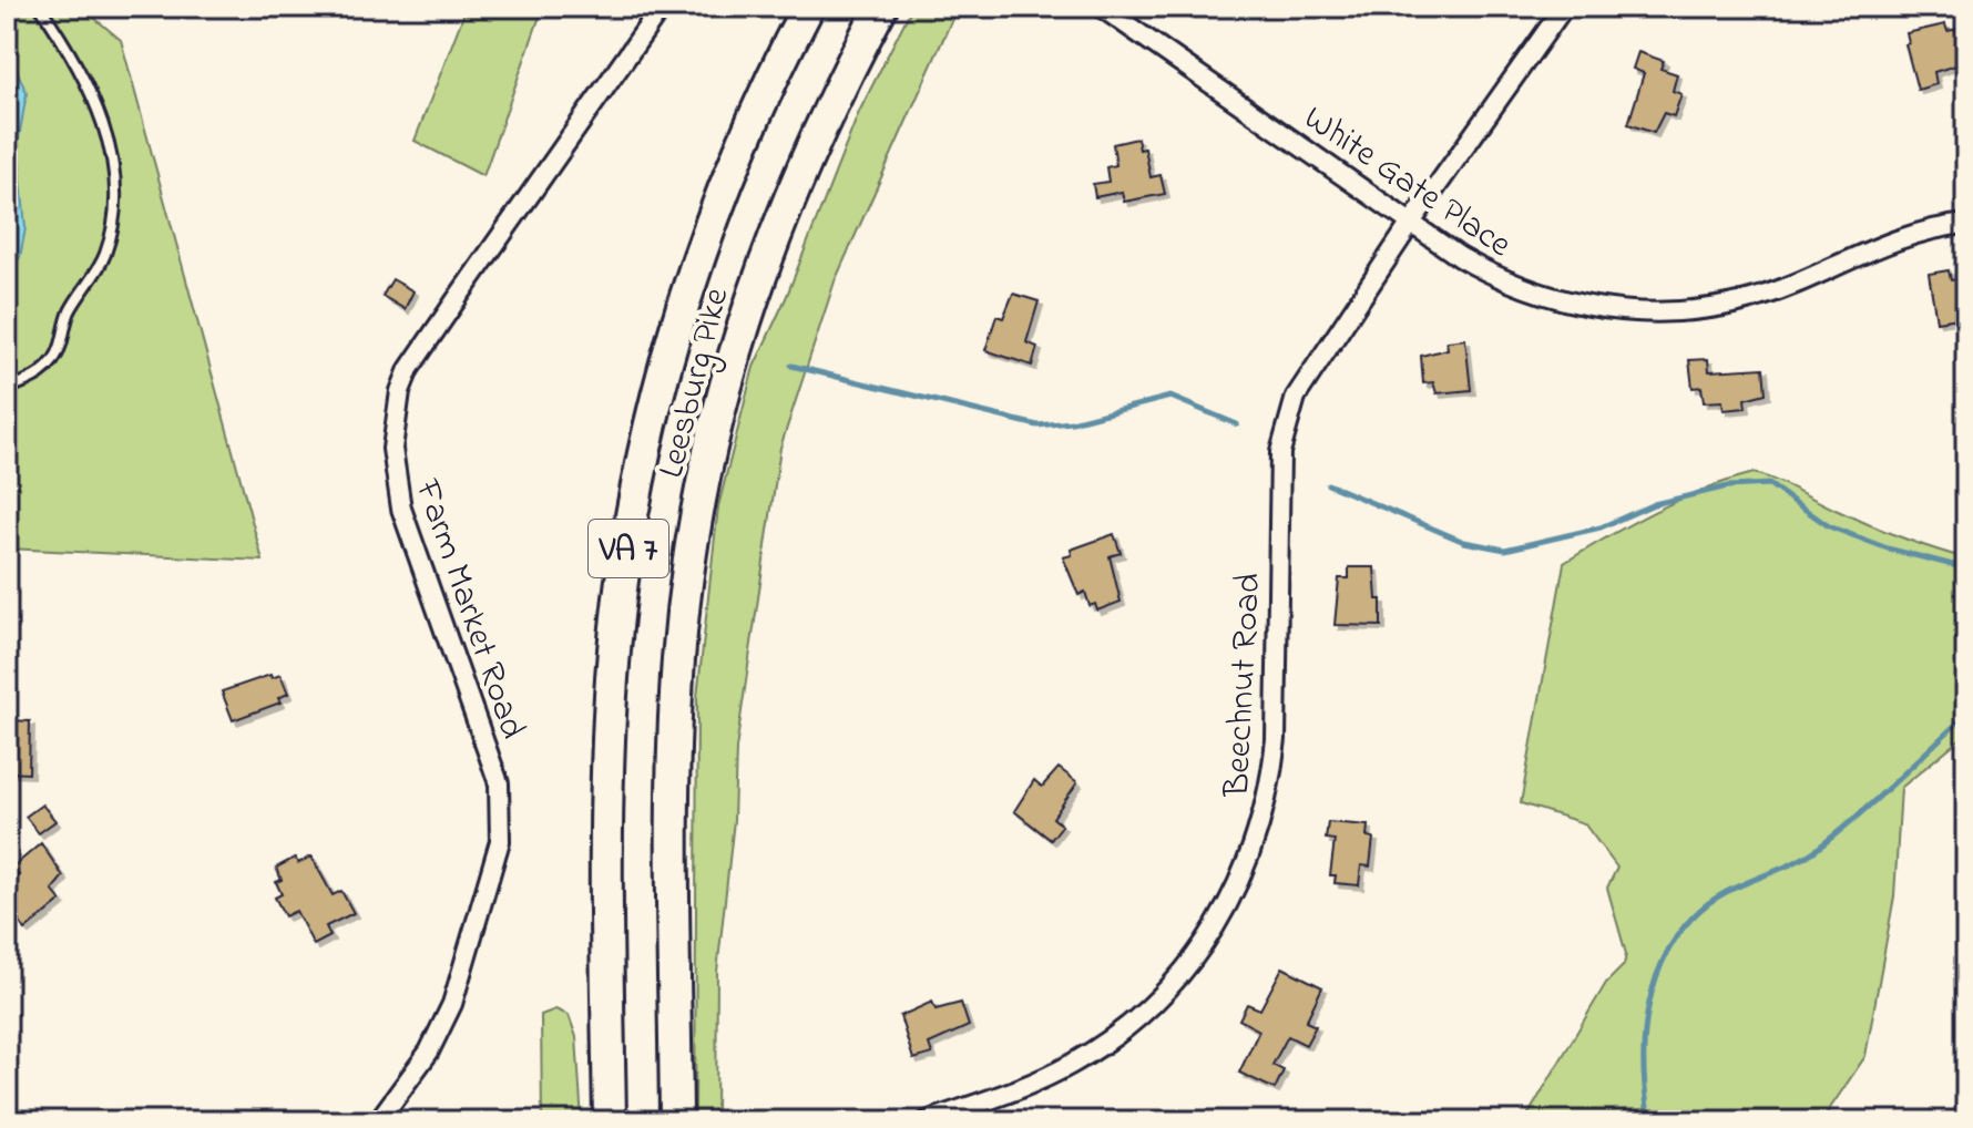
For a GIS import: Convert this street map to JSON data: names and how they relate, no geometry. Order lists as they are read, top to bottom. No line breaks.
{"streets":{"highway":["Leesburg Pike","VA 7"],"street":["White Gate Place","Farm Market Road","Beechnut Road"]},"crossings":[["White Gate Place","Beechnut Road"]]}
